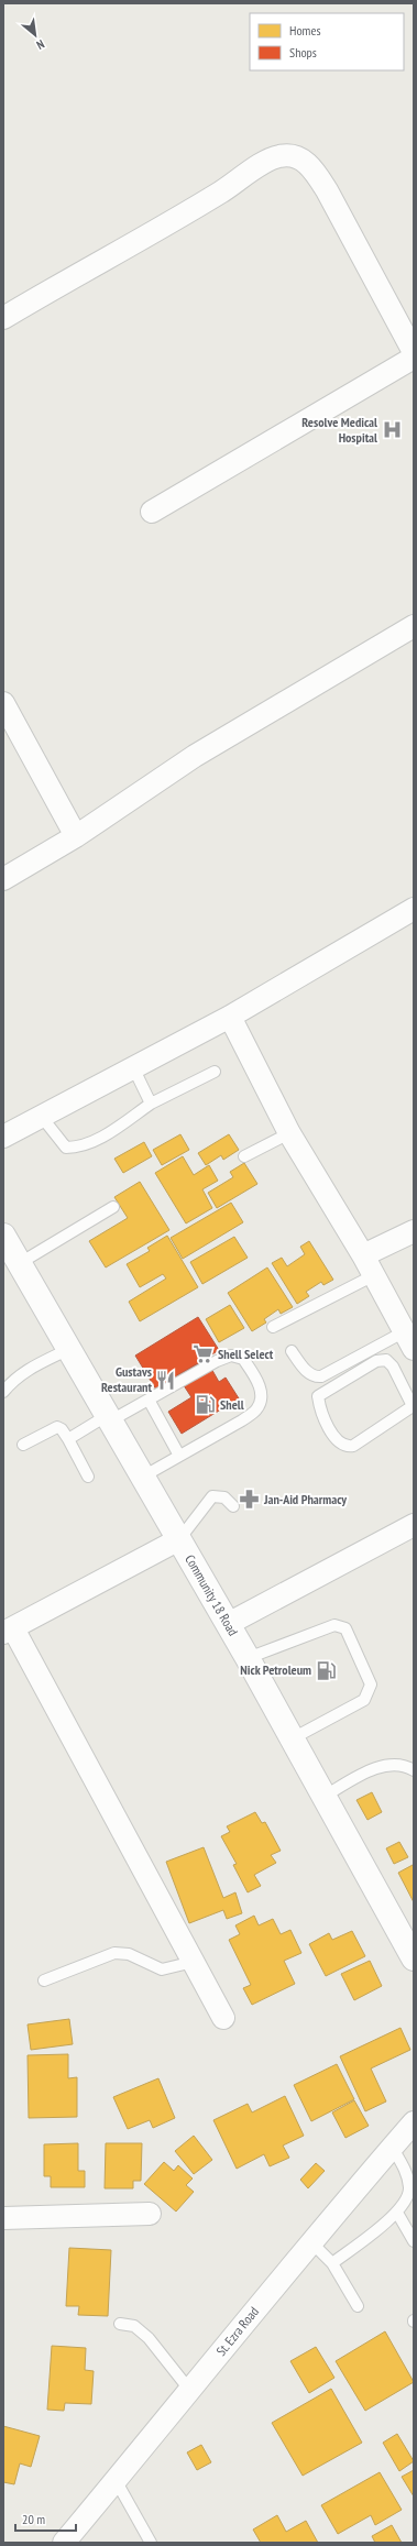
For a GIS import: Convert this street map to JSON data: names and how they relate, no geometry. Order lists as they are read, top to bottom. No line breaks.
{"streets":{"main road":["Community 18 Road"],"street":["St. Ezra Road"]},"places":{"hospital":["Resolve Medical Hospital"],"supermarket":["Shell Select"],"restaurant":["Gustavs Restaurant"],"fuel station":["Shell","Nick Petroleum"],"pharmacy":["Jan-Aid Pharmacy"]},"legend":["Homes","Shops"],"scale_bar":"20 m","north":"bottom right"}
